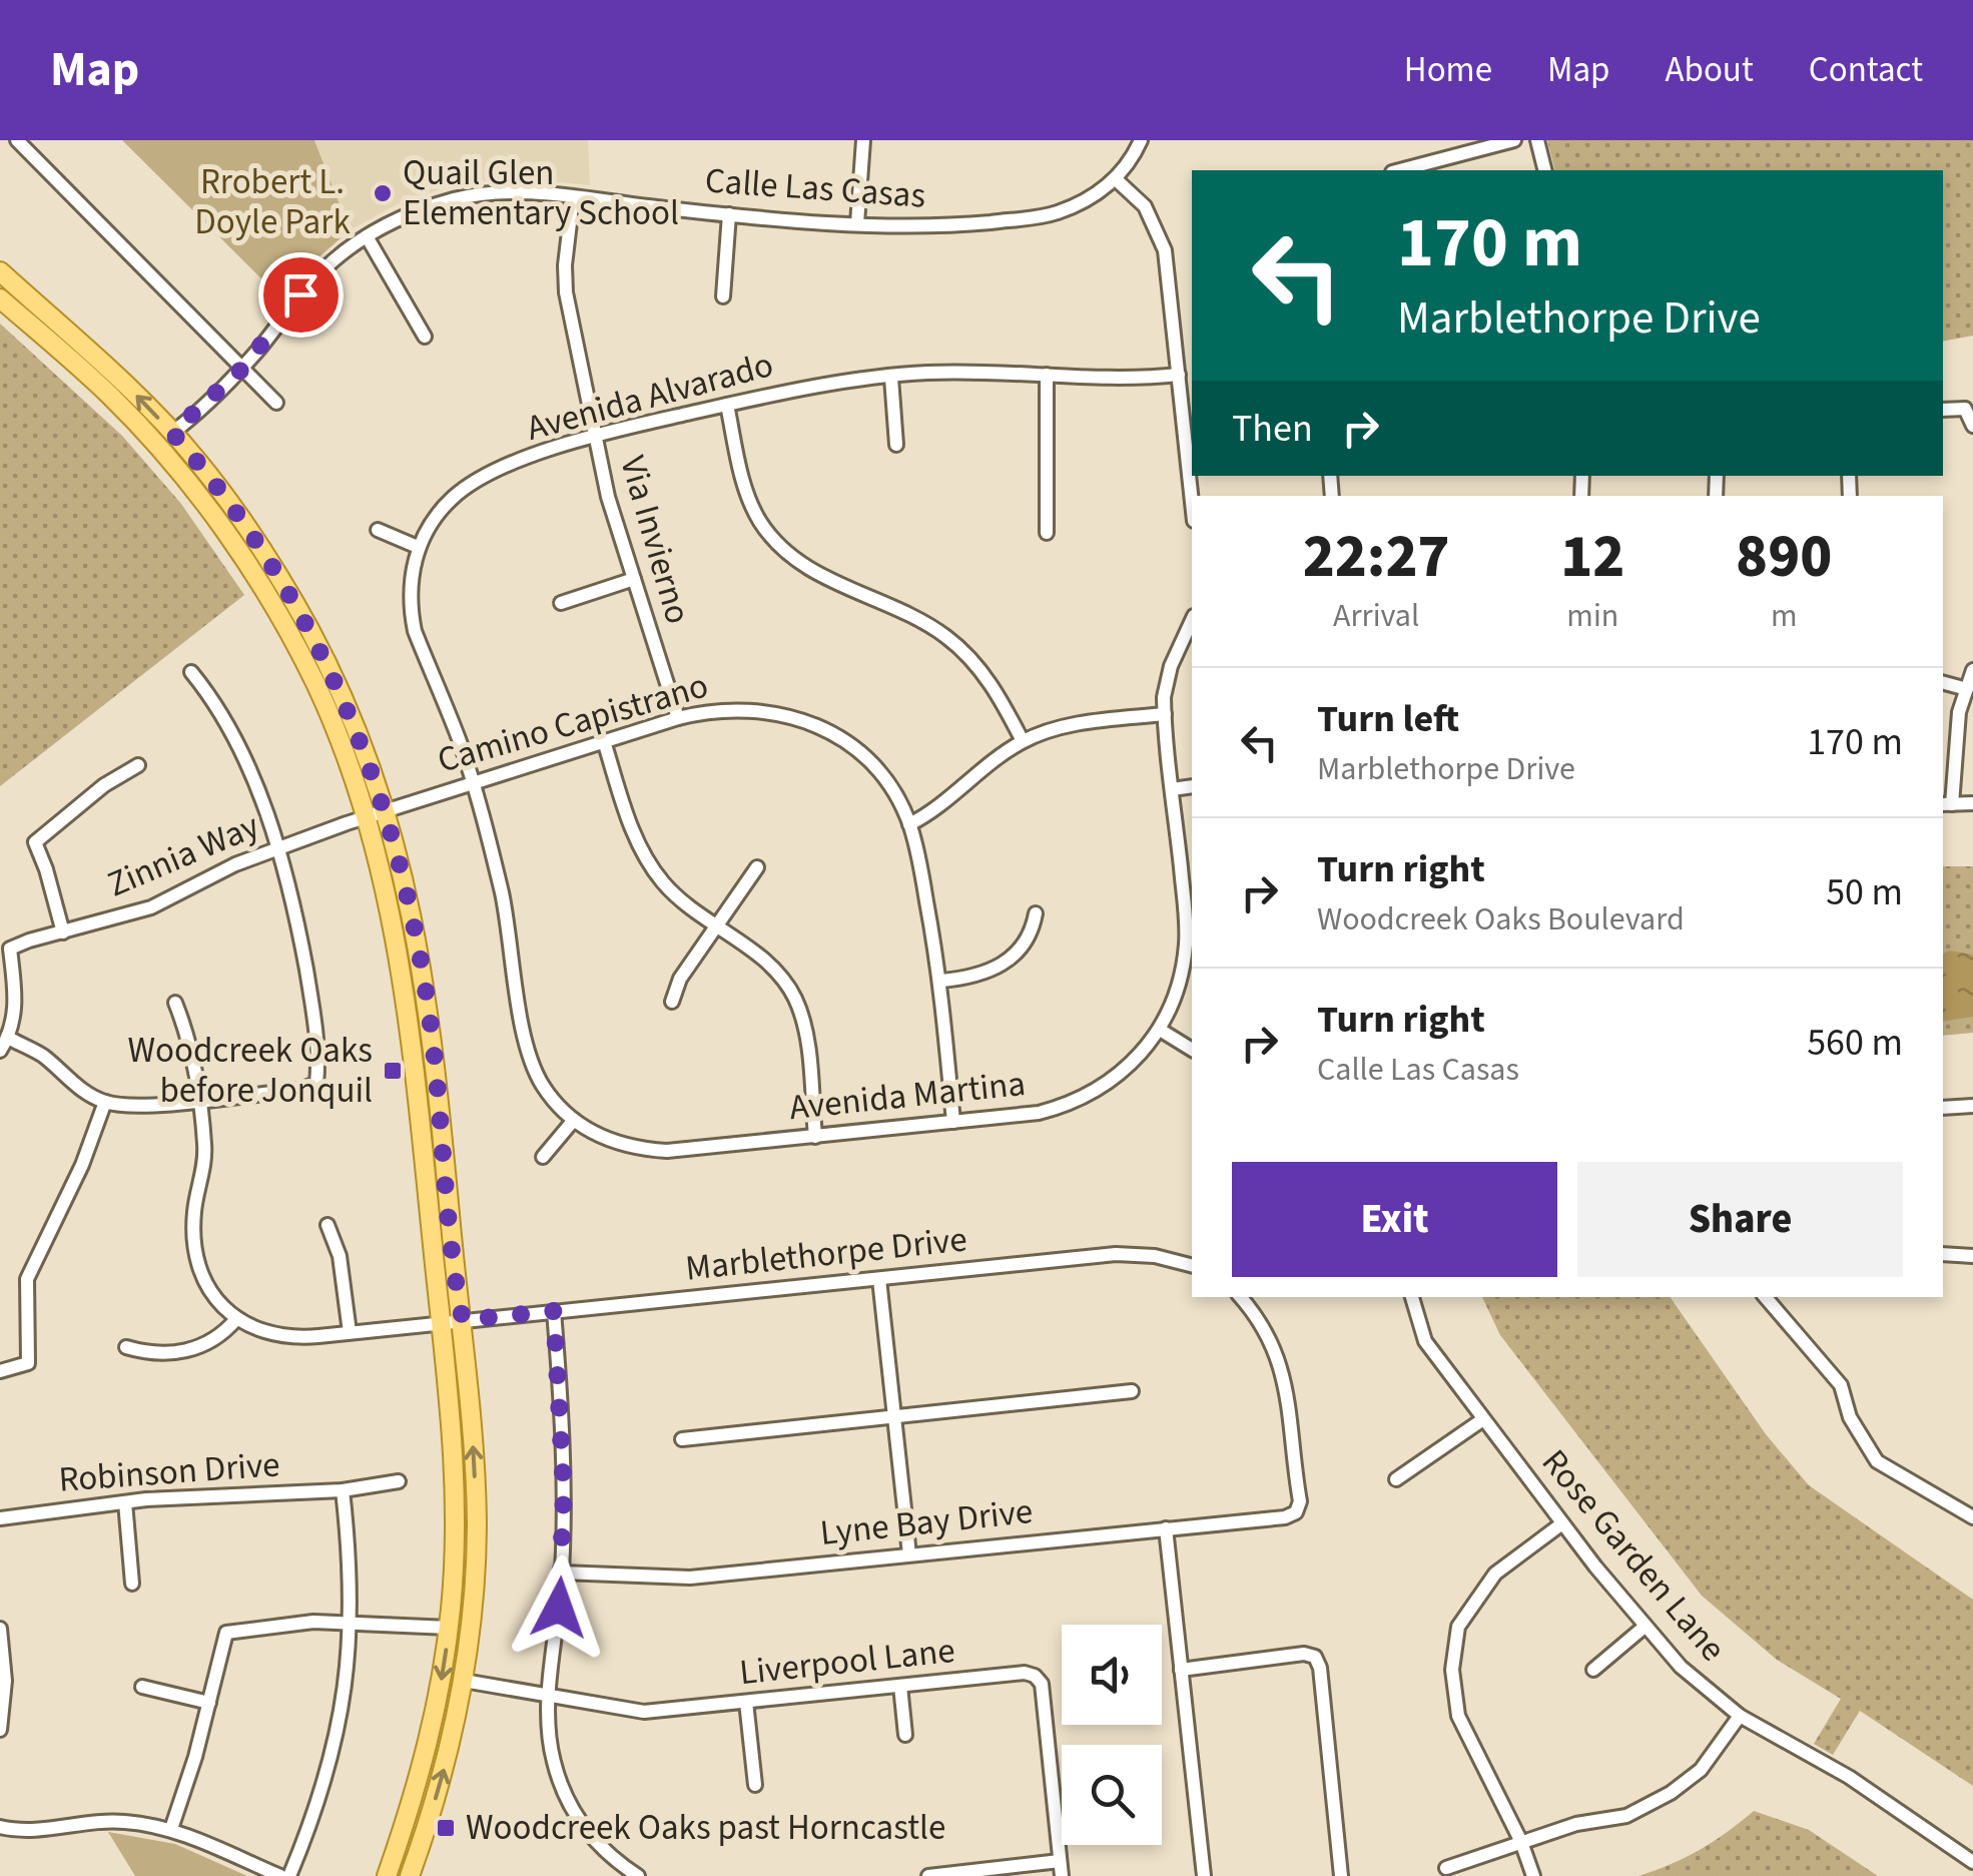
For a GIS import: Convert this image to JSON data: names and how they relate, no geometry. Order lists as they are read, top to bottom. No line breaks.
{"streets":{"street":["Calle Las Casas","Avenida Alvarado","Via Invierno","Camino Capistrano","Zinnia Way","Avenida Martina","Marblethorpe Drive","Robinson Drive","Lyne Bay Drive","Rose Garden Lane","Liverpool Lane"]},"crossings":[["Calle Las Casas","Via Invierno"],["Avenida Alvarado","Via Invierno"],["Avenida Alvarado","Camino Capistrano"],["Avenida Alvarado","Avenida Martina"],["Via Invierno","Camino Capistrano"],["Camino Capistrano","Zinnia Way"],["Camino Capistrano","Avenida Martina"]],"parks":["Rrobert L. Doyle Park"],"places":{"other":["Quail Glen Elementary School"],"transit":["Woodcreek Oaks before Jonquil","Woodcreek Oaks past Horncastle"]},"page":{"header":"Map","nav":["Home","Map","About","Contact"],"turn":["170 m","Marblethorpe Drive"],"then":"Then","eta":["22:27","Arrival","12","min","890","m"],"list":[{"name":"Turn left","note":"Marblethorpe Drive","value":"170 m"},{"name":"Turn right","note":"Woodcreek Oaks Boulevard","value":"50 m"},{"name":"Turn right","note":"Calle Las Casas","value":"560 m"}],"buttons":["Exit","Share"]}}
